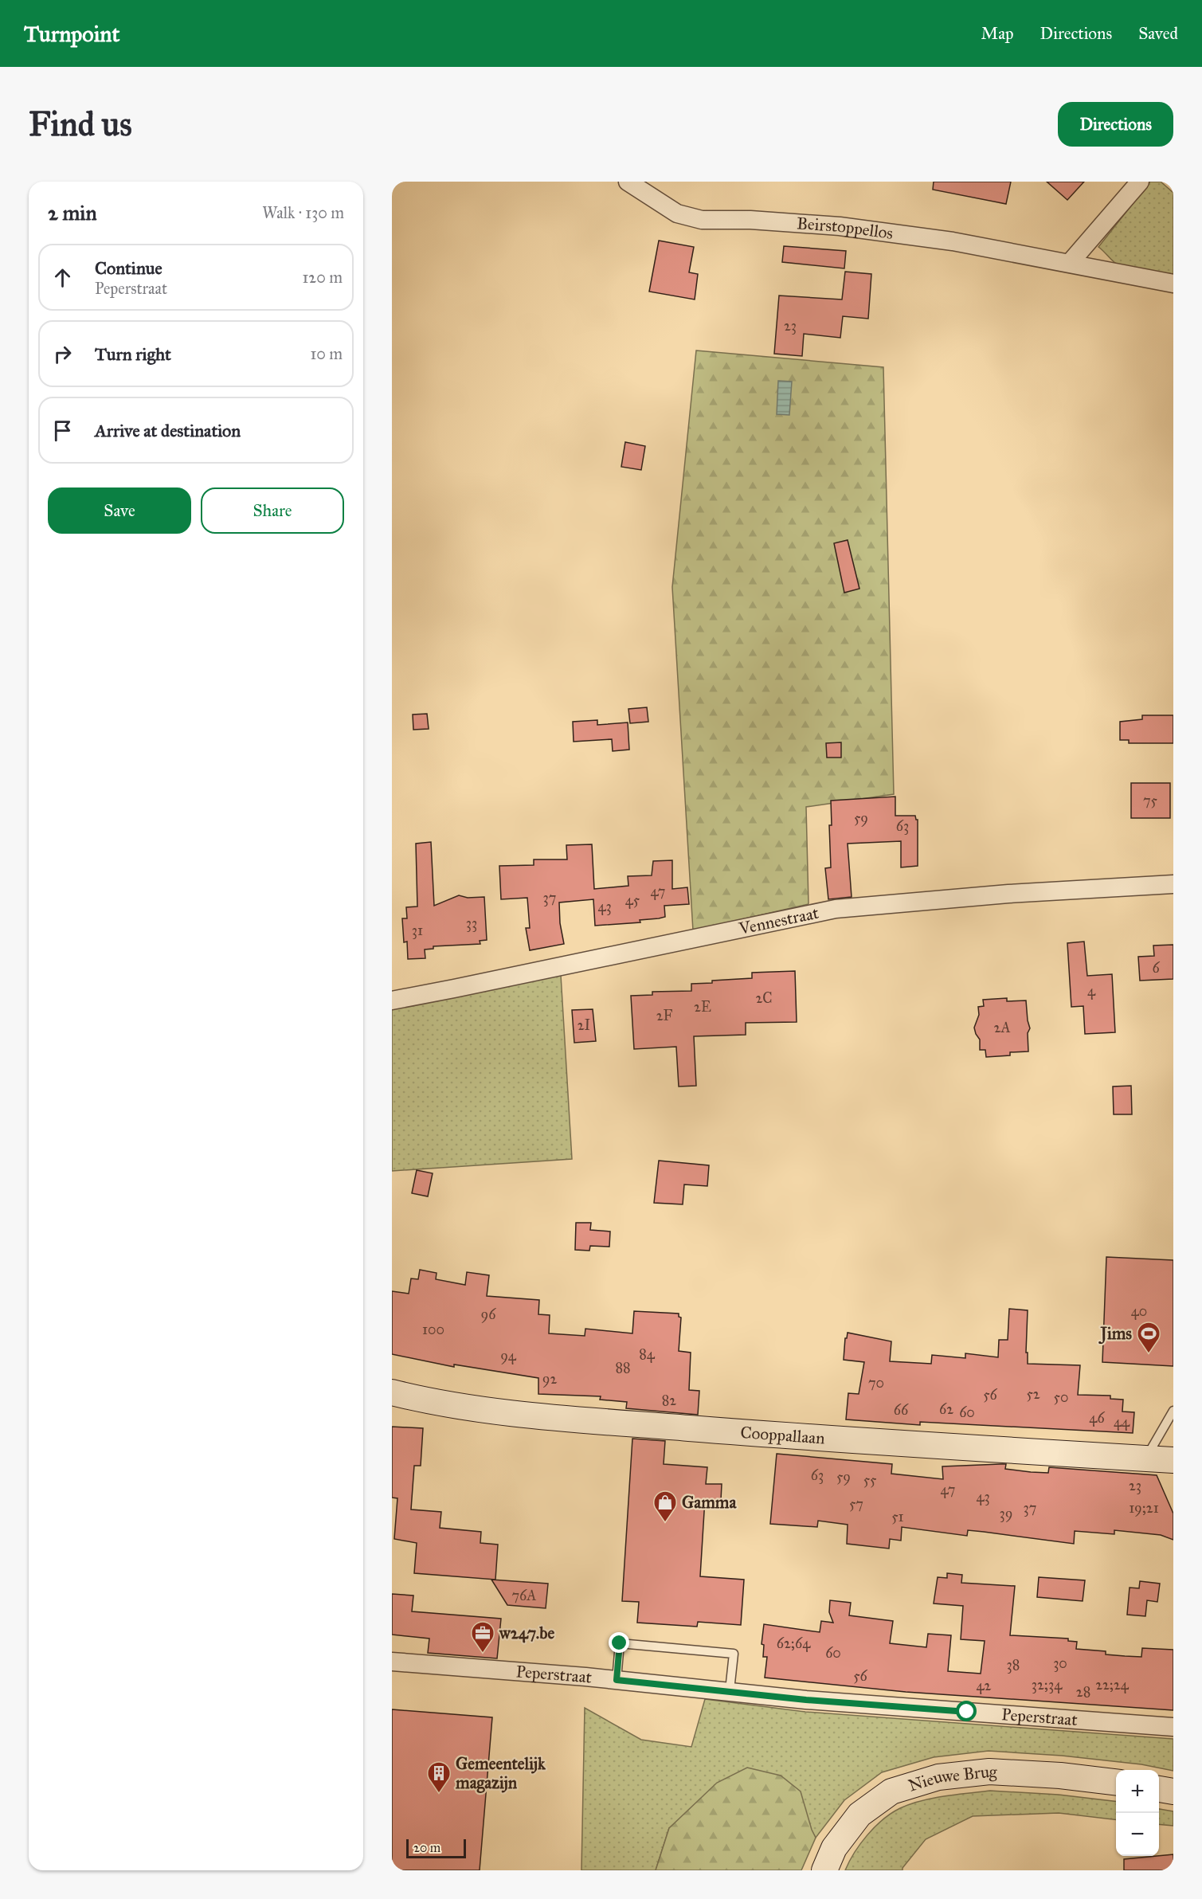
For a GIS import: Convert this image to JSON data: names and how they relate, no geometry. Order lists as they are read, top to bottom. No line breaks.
{"streets":{"street":["Beirstoppellos","Vennestraat","Cooppallaan","Peperstraat","Nieuwe Brug"]},"places":{"sports":["Jims"],"shop":["Gamma"],"office":["w247.be"],"building":["Gemeentelijk magazijn"]},"house_numbers":["23","75","59","63","47","37","45","43","33","31","6","4","2C","2E","2F","2I","2A","40","96","100","84","94","88","92","70","52","56","50","82","62","66","60","46","44","63","59","55","23","47","43","57","37","19;21","39","51","76A","62;64","60","30","38","56","32;34","22;24","42","28"],"scale_bar":"20 m","page":{"header":"Turnpoint","nav":["Map","Directions","Saved"],"buttons":["Directions",["Save","Share"]],"title":"Find us","heading":["2 min","Walk · 130 m"],"list":[["Continue","Peperstraat","120 m"],["Turn right","10 m"],"Arrive at destination"],"map_buttons":["+","−"],"scale":"20 m"}}
